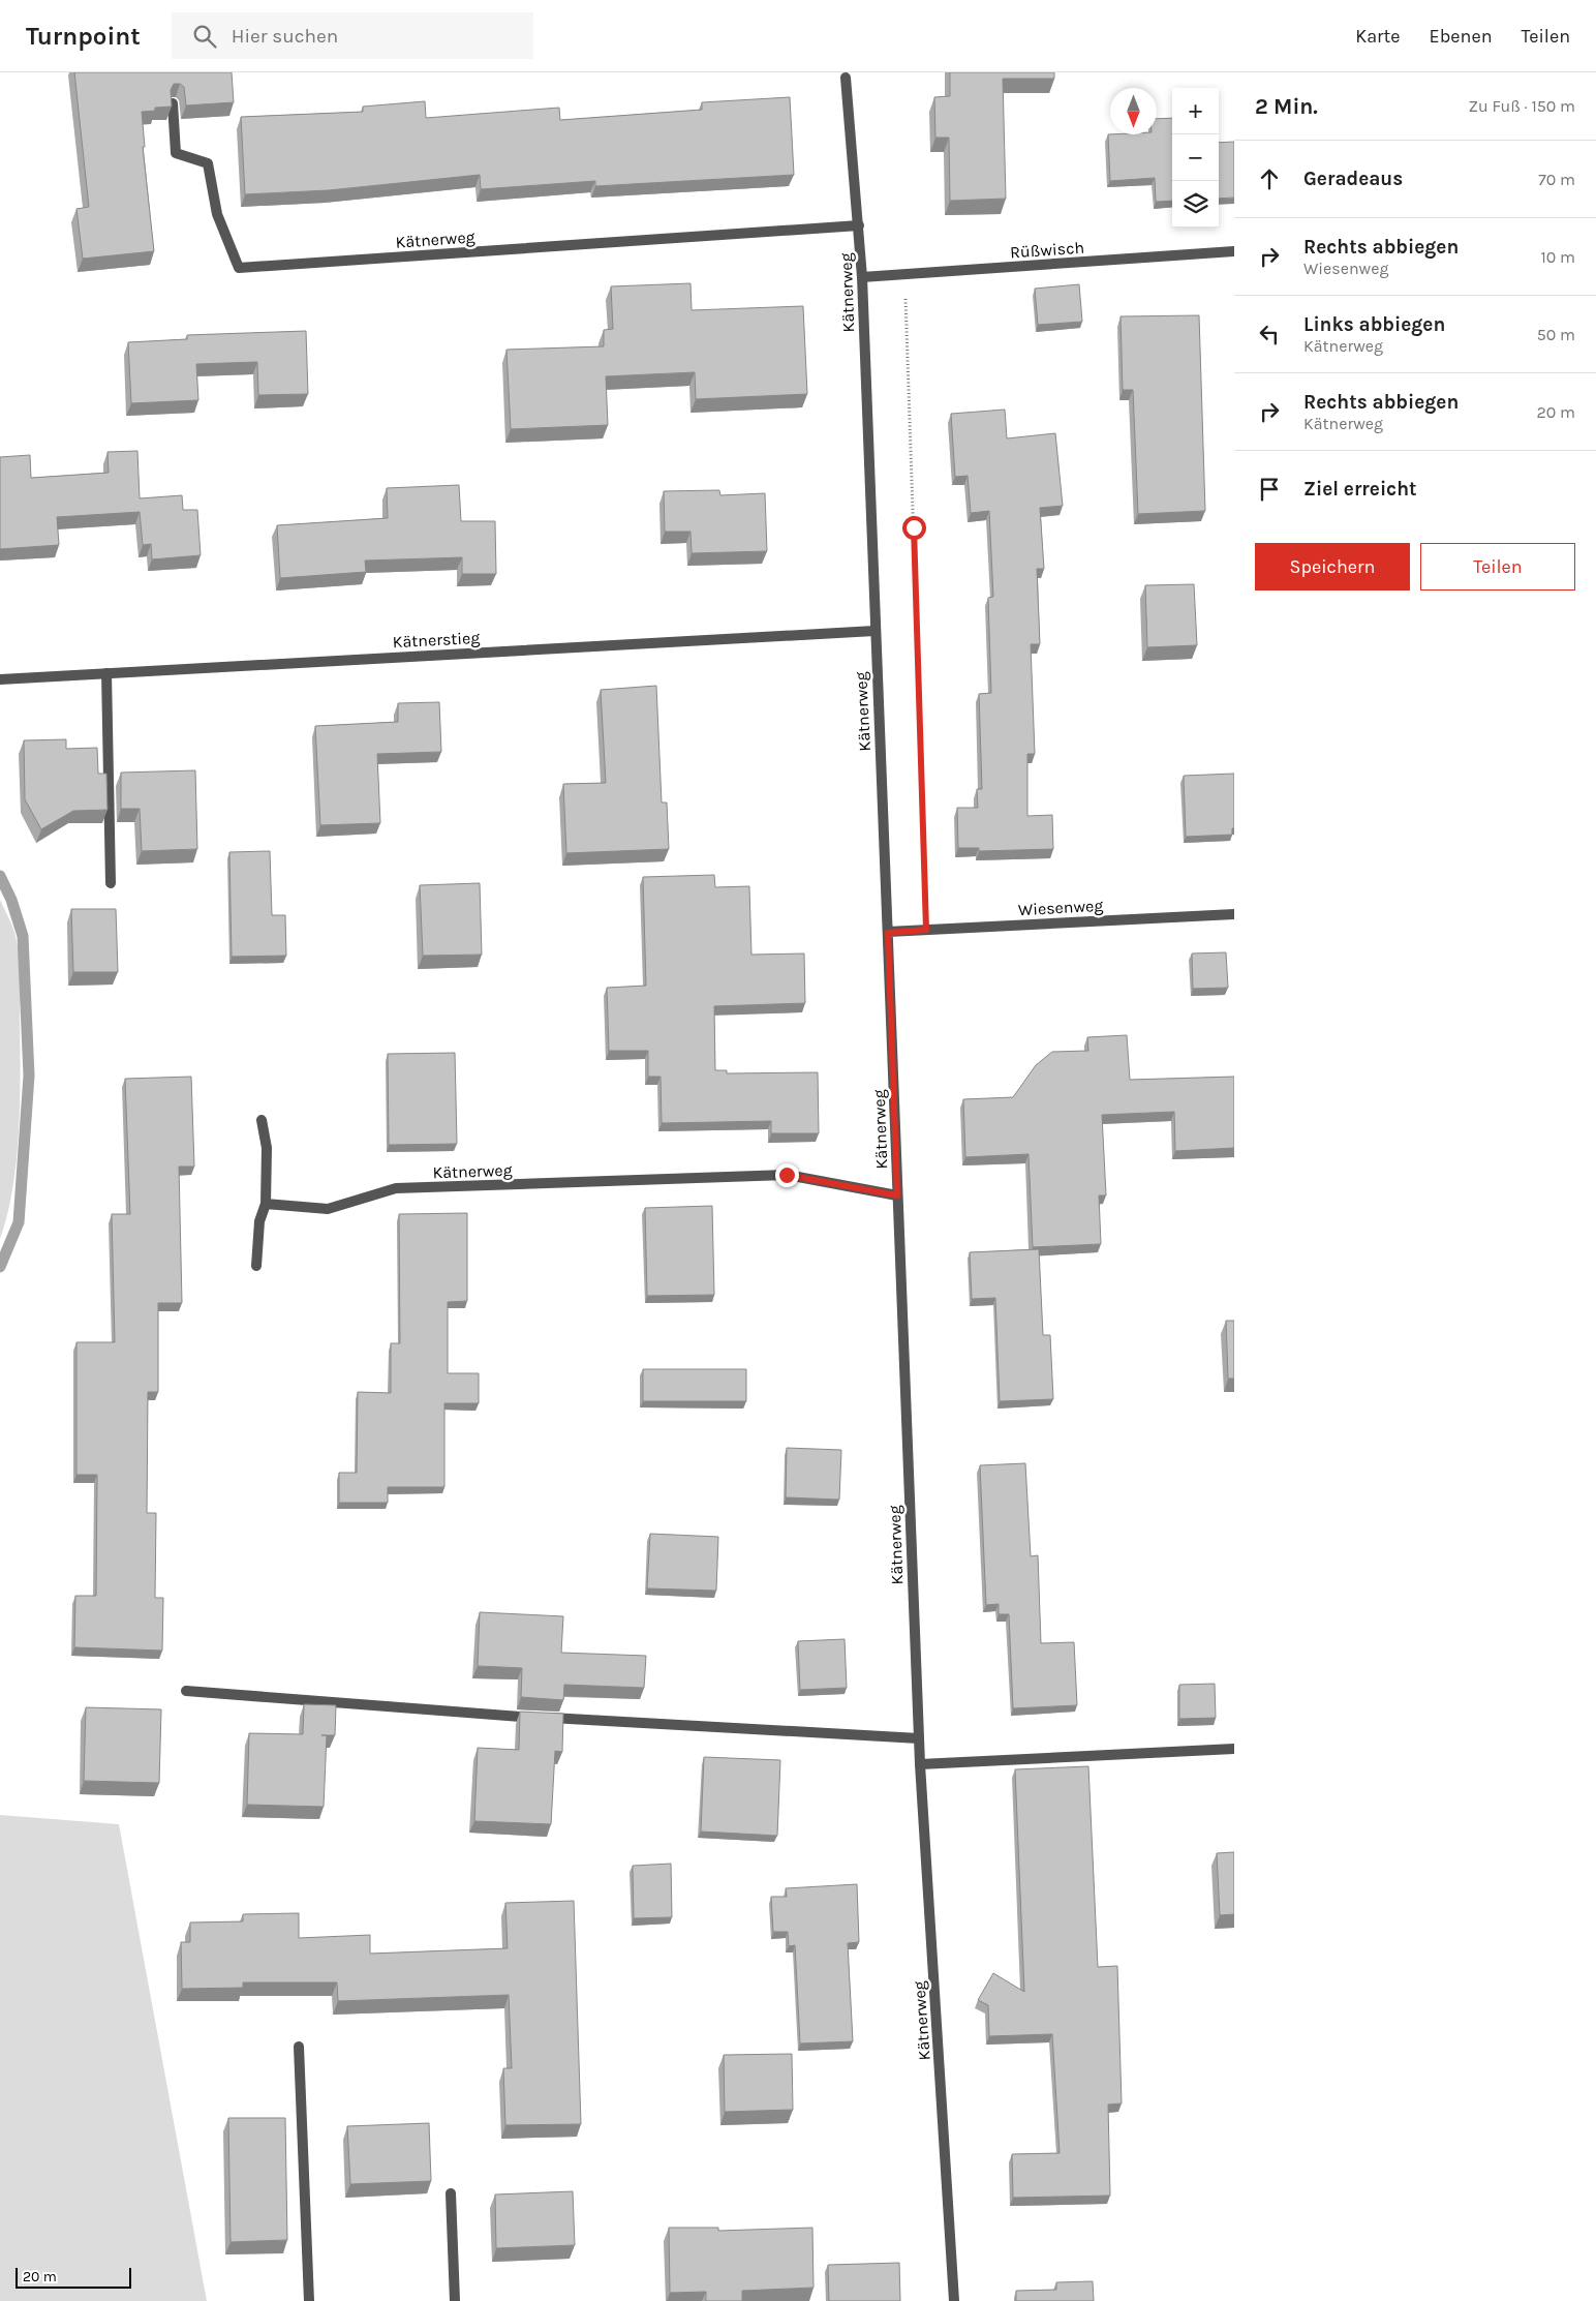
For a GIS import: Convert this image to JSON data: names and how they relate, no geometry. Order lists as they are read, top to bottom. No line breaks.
{"streets":{"street":["Kätnerweg","Rüßwisch","Kätnerstieg","Wiesenweg"]},"crossings":[["Kätnerweg","Rüßwisch"],["Kätnerweg","Kätnerstieg"],["Kätnerweg","Wiesenweg"]],"scale_bar":"20 m","north":"bottom","page":{"header":"Turnpoint","search":"Hier suchen","nav":["Karte","Ebenen","Teilen"],"heading":["2 Min.","Zu Fuß · 150 m"],"map_buttons":["+","−"],"list":[["Geradeaus","70 m"],["Rechts abbiegen","Wiesenweg","10 m"],["Links abbiegen","Kätnerweg","50 m"],["Rechts abbiegen","Kätnerweg","20 m"],"Ziel erreicht"],"buttons":["Speichern","Teilen"],"scale":"20 m"}}
